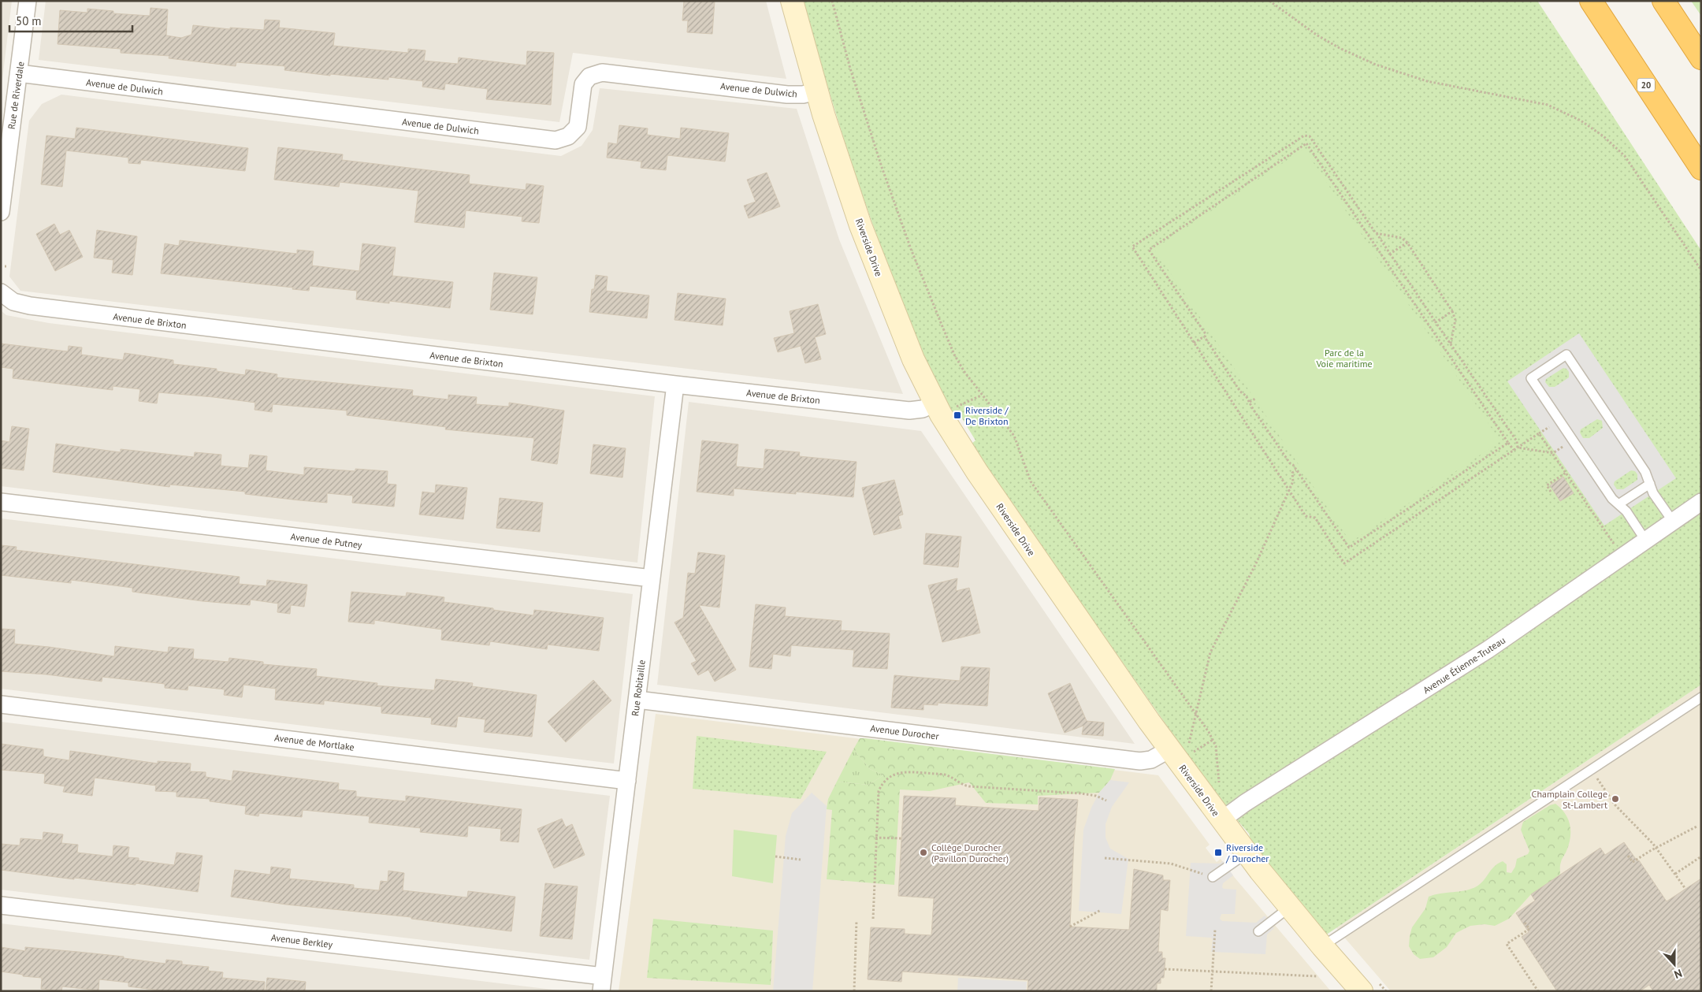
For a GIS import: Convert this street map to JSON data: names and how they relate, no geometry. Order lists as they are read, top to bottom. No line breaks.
{"streets":{"highway":["20"],"street":["Avenue de Dulwich","Rue de Riverdale","Riverside Drive","Avenue de Brixton","Avenue de Putney","Avenue Étienne-Truteau","Rue Robitaille","Avenue Durocher","Avenue de Mortlake","Avenue Berkley"]},"crossings":[["Avenue de Dulwich","Rue de Riverdale"],["Avenue de Dulwich","Riverside Drive"],["Riverside Drive","Avenue de Brixton"],["Riverside Drive","Avenue Étienne-Truteau"],["Riverside Drive","Avenue Durocher"],["Avenue de Brixton","Rue Robitaille"],["Avenue de Putney","Rue Robitaille"],["Rue Robitaille","Avenue Durocher"],["Rue Robitaille","Avenue de Mortlake"],["Rue Robitaille","Avenue Berkley"]],"parks":["Parc de la Voie maritime"],"places":{"transit":["Riverside / De Brixton","Riverside / Durocher"],"other":["Champlain College St-Lambert","Collège Durocher (Pavillon Durocher)"]},"scale_bar":"50 m","north":"bottom"}
